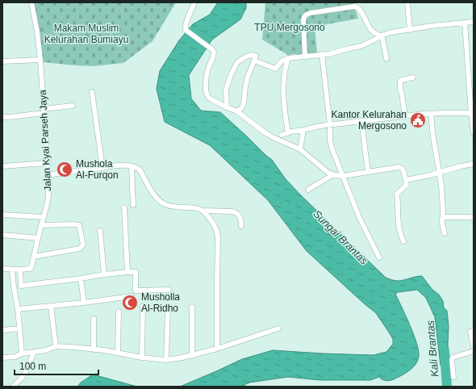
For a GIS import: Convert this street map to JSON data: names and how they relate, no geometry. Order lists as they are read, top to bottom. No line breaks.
{"streets":{"street":["Jalan Kyai Parseh Jaya"]},"water":["Sungai Brantas","Kali Brantas"],"parks":["TPU Mergosono","Makam Muslim Kelurahan Bumiayu"],"places":{"public building":["Kantor Kelurahan Mergosono"],"mosque":["Mushola Al-Furqon","Musholla Al-Ridho"]},"scale_bar":"100 m"}
